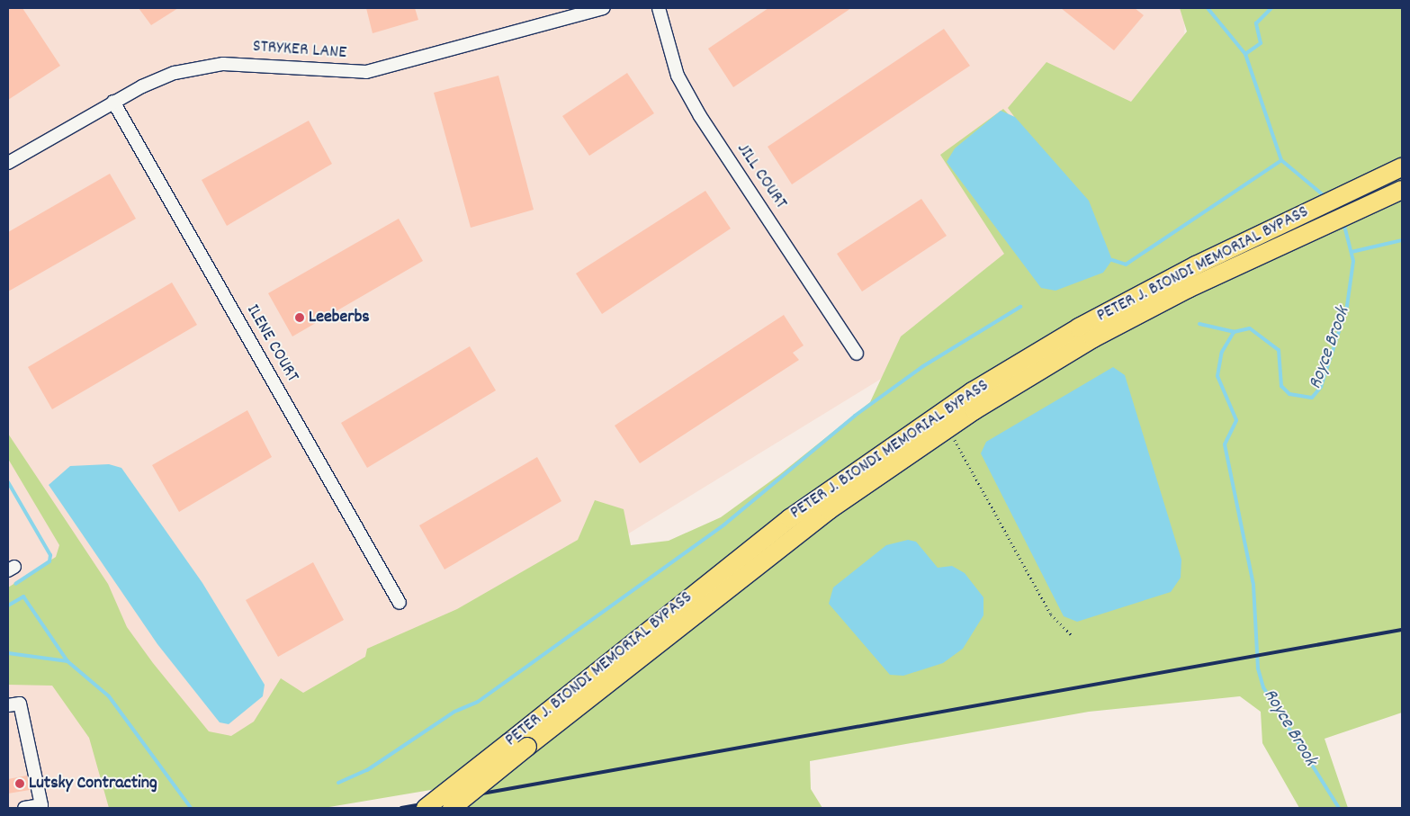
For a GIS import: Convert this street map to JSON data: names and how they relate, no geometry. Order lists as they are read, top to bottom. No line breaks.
{"streets":{"highway":["PETER J. BIONDI MEMORIAL BYPASS"],"street":["STRYKER LANE","JILL COURT","ILENE COURT"]},"crossings":[["STRYKER LANE","ILENE COURT"]],"water":["Royce Brook"],"places":["Leeberbs","Lutsky Contracting"]}
